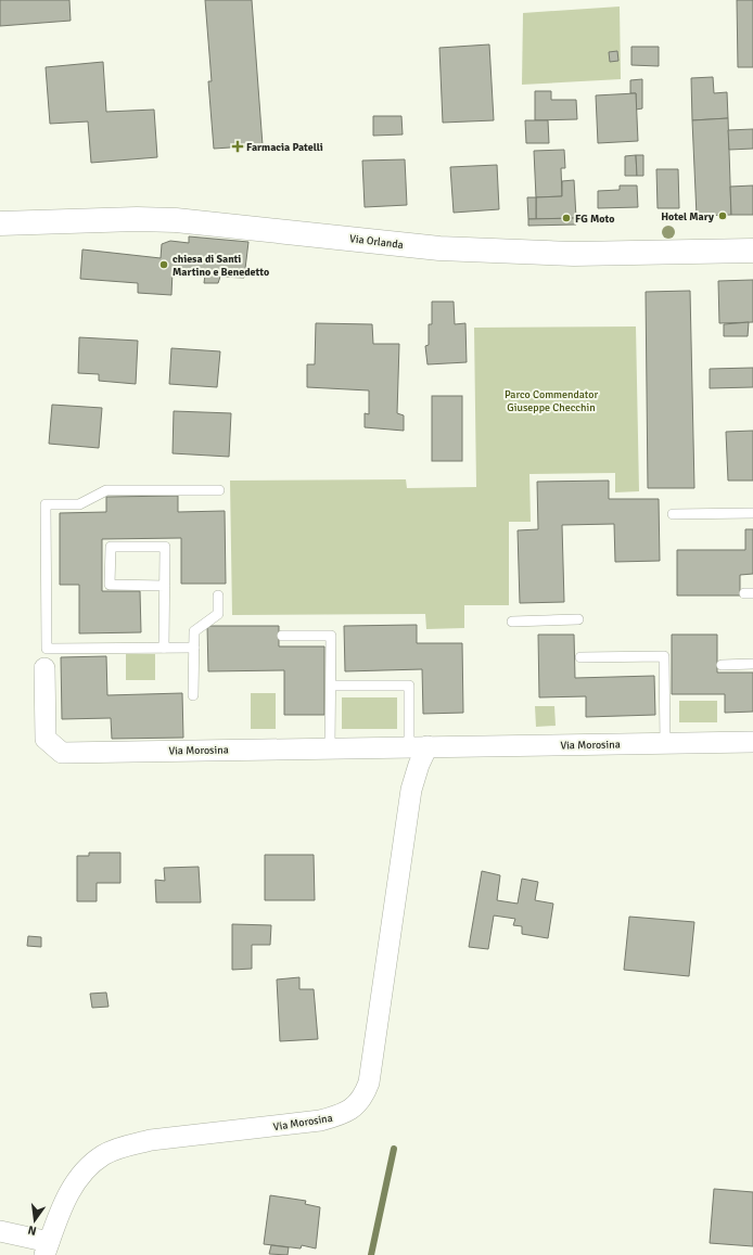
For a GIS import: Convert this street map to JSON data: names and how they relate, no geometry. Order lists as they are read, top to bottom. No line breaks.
{"streets":{"main road":["Via Orlanda"],"street":["Via Morosina"]},"parks":["Parco Commendator Giuseppe Checchin"],"places":{"health":["Farmacia Patelli"],"other":["Hotel Mary","FG Moto","chiesa di Santi Martino e Benedetto"]},"north":"bottom"}
